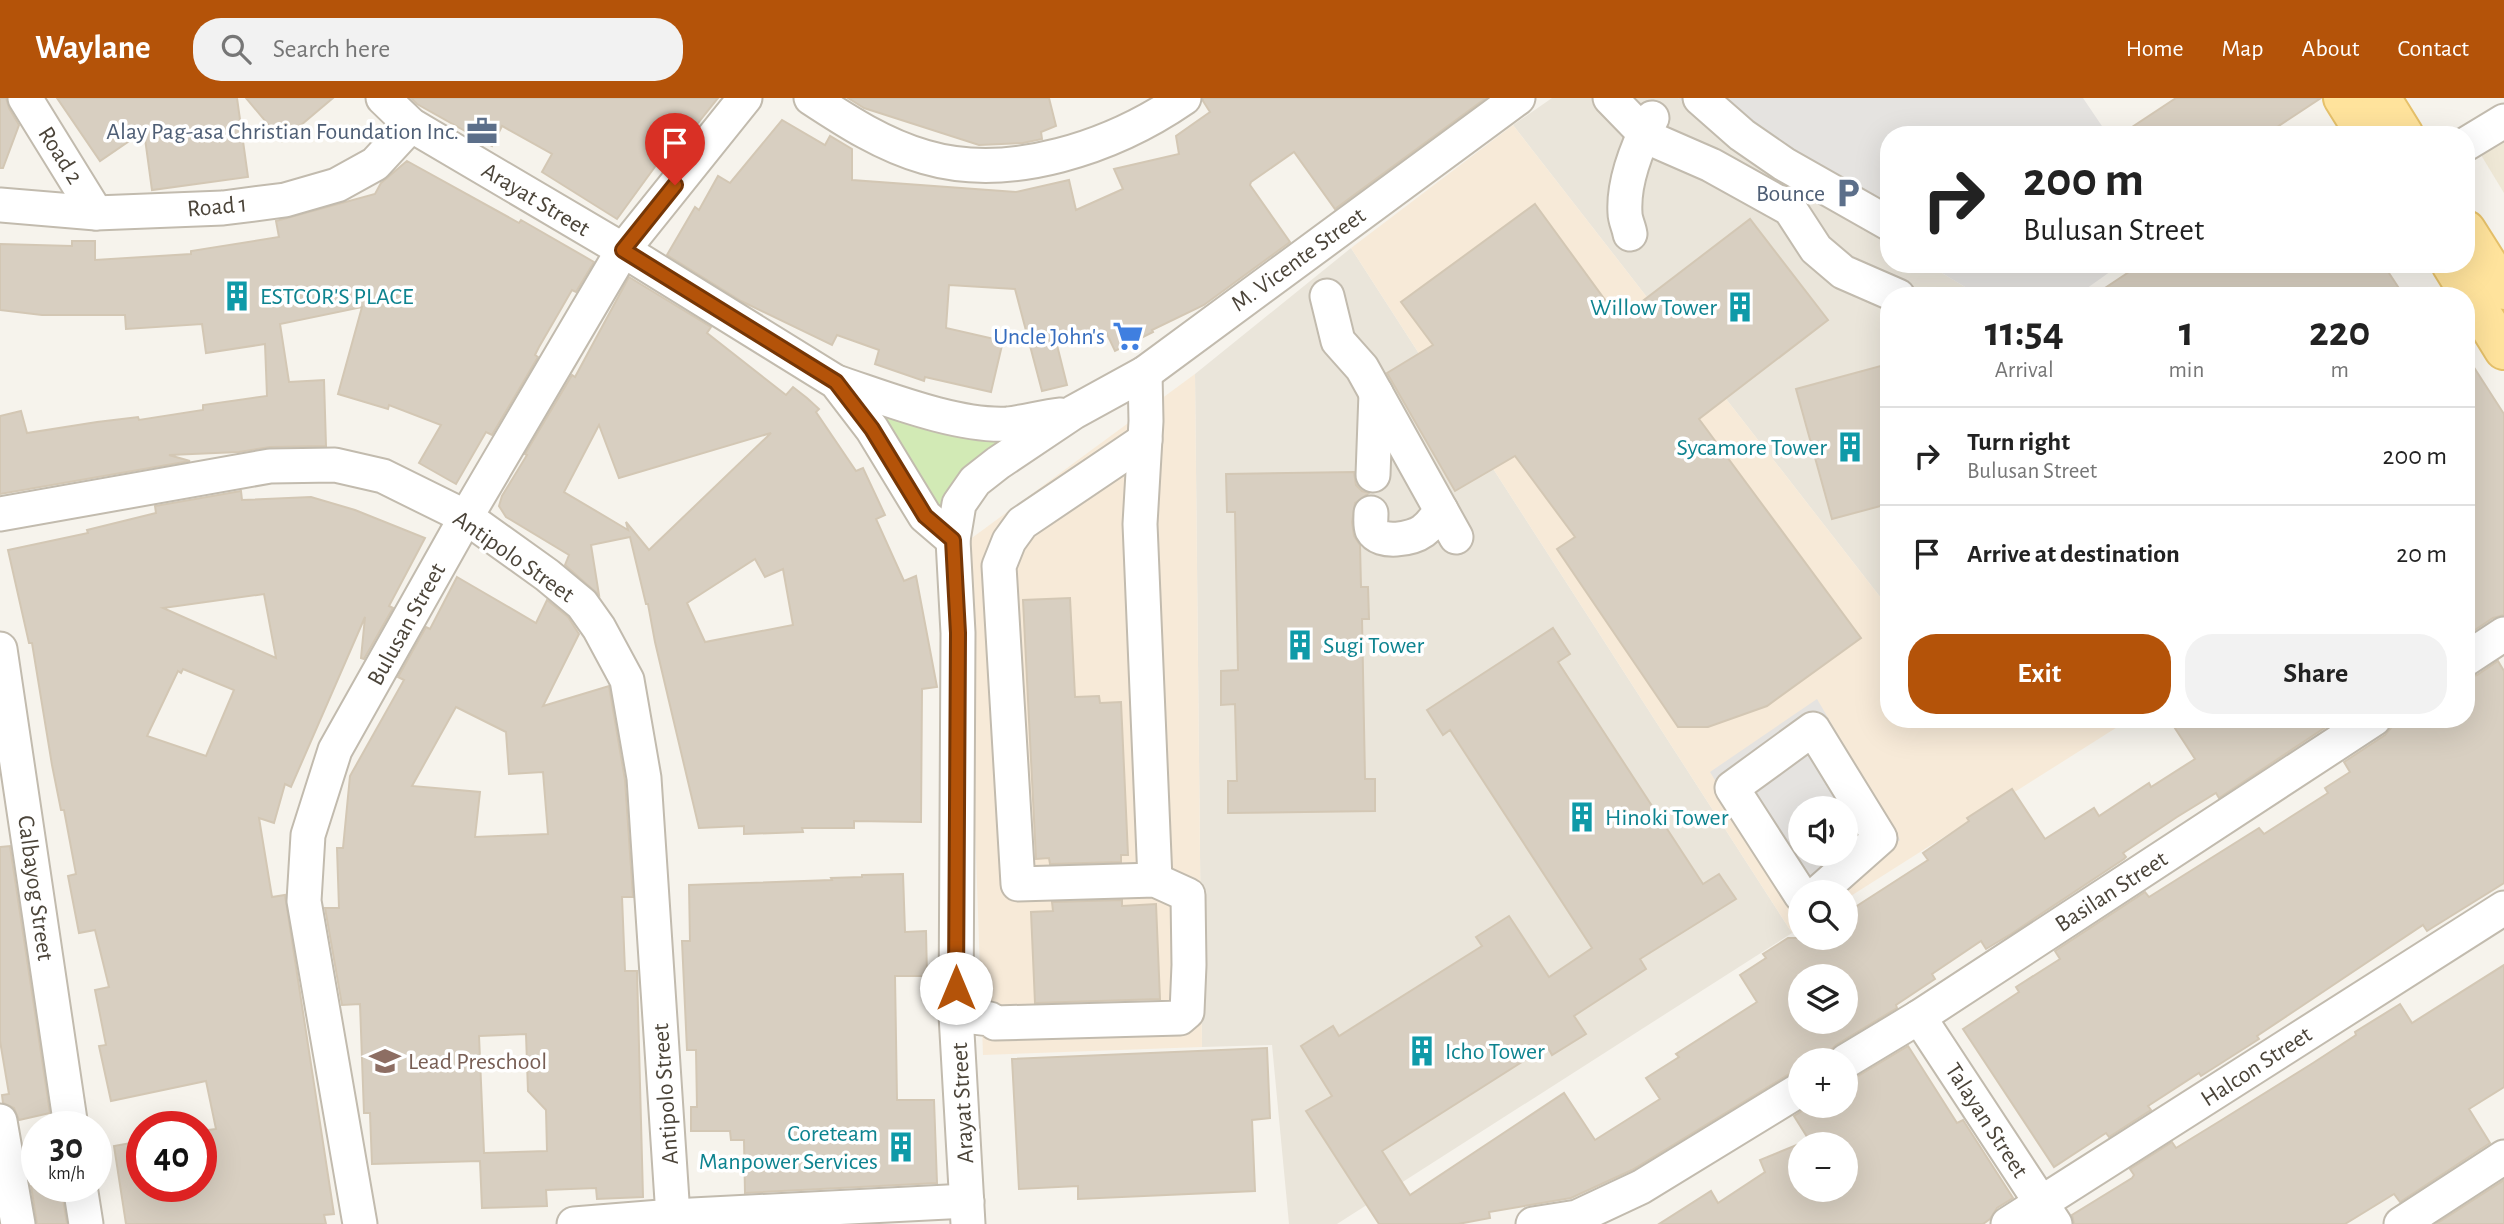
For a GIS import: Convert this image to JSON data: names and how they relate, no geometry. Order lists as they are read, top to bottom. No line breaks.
{"streets":{"street":["Road 2","Arayat Street","Road 1","M. Vicente Street","Antipolo Street","Bulusan Street","Calbayog Street","Basilan Street","Halcon Street","Talayan Street"]},"crossings":[["Road 2","Road 1"],["Arayat Street","Road 1"],["Arayat Street","M. Vicente Street"],["Arayat Street","Bulusan Street"],["Antipolo Street","Bulusan Street"],["Basilan Street","Talayan Street"],["Halcon Street","Talayan Street"]],"places":{"office":["Alay Pag-asa Christian Foundation Inc."],"parking":["Bounce"],"building":["ESTCOR'S PLACE","Willow Tower","Sycamore Tower","Sugi Tower","Hinoki Tower","Icho Tower","Coreteam Manpower Services"],"supermarket":["Uncle John's"],"school or university":["Lead Preschool"]},"page":{"header":"Waylane","search":"Search here","nav":["Home","Map","About","Contact"],"turn":["200 m","Bulusan Street"],"eta":["11:54","Arrival","1","min","220","m"],"list":[{"name":"Turn right","note":"Bulusan Street","value":"200 m"},{"name":"Arrive at destination","value":"20 m"}],"buttons":["Exit","Share"],"map_buttons":["+","−"],"speed":"30 km/h","limit":"40"}}
